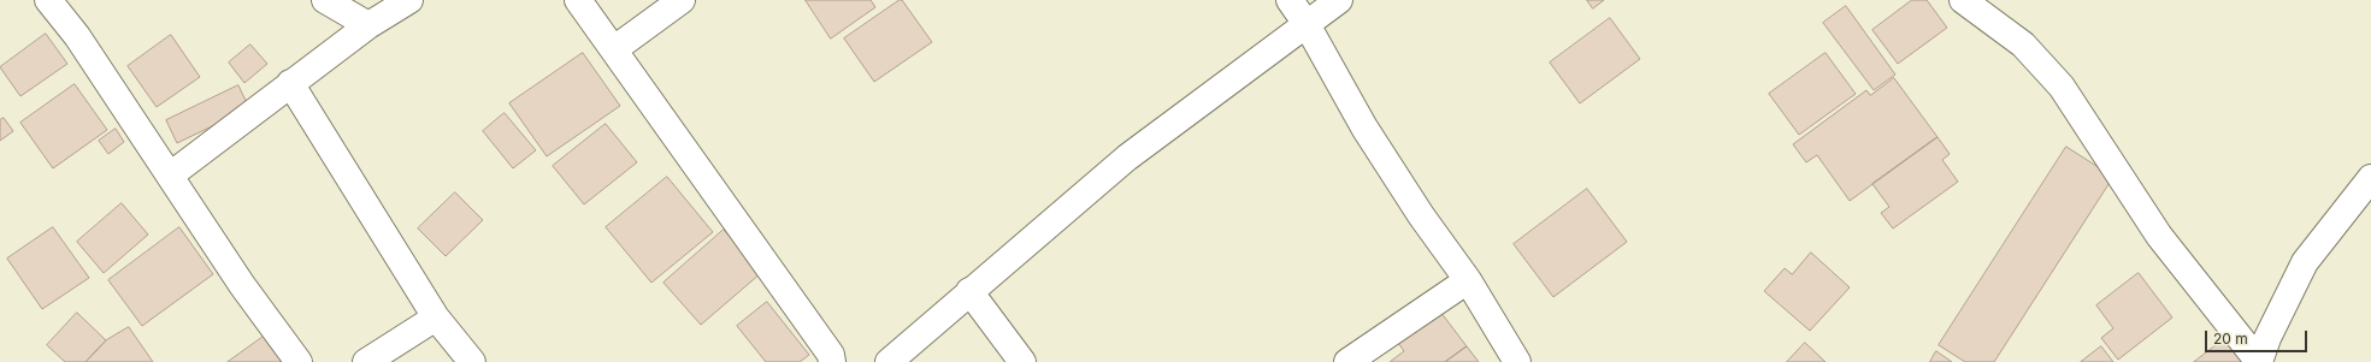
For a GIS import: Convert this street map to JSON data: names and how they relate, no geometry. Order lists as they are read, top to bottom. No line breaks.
{"scale_bar":"20 m"}
